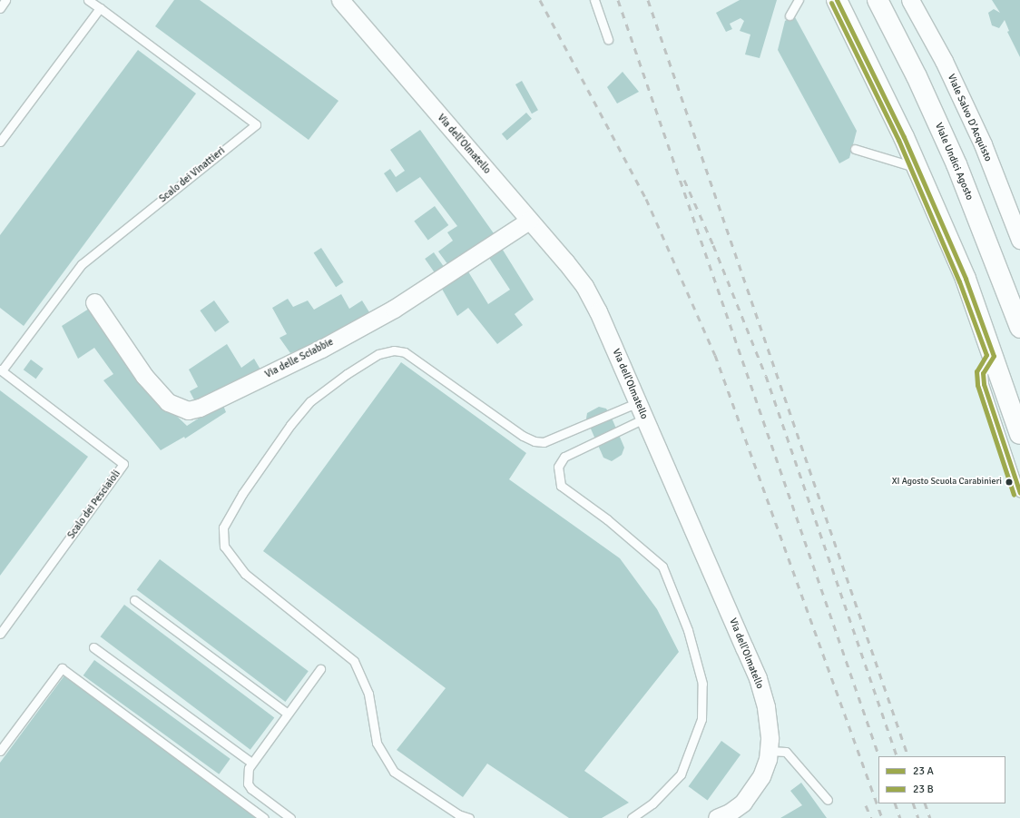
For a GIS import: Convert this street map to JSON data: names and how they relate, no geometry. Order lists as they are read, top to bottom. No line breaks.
{"streets":{"main road":["Viale Undici Agosto"],"street":["Viale Salvo D'Acquisto","Via dell'Olmatello","Via delle Sciabbie"],"lane":["Scalo dei Vinattieri","Scalo dei Pesciaioli"]},"crossings":[["Via dell'Olmatello","Via delle Sciabbie"],["Scalo dei Vinattieri","Scalo dei Pesciaioli"]],"places":["XI Agosto Scuola Carabinieri"],"legend":["23 A","23 B"]}
